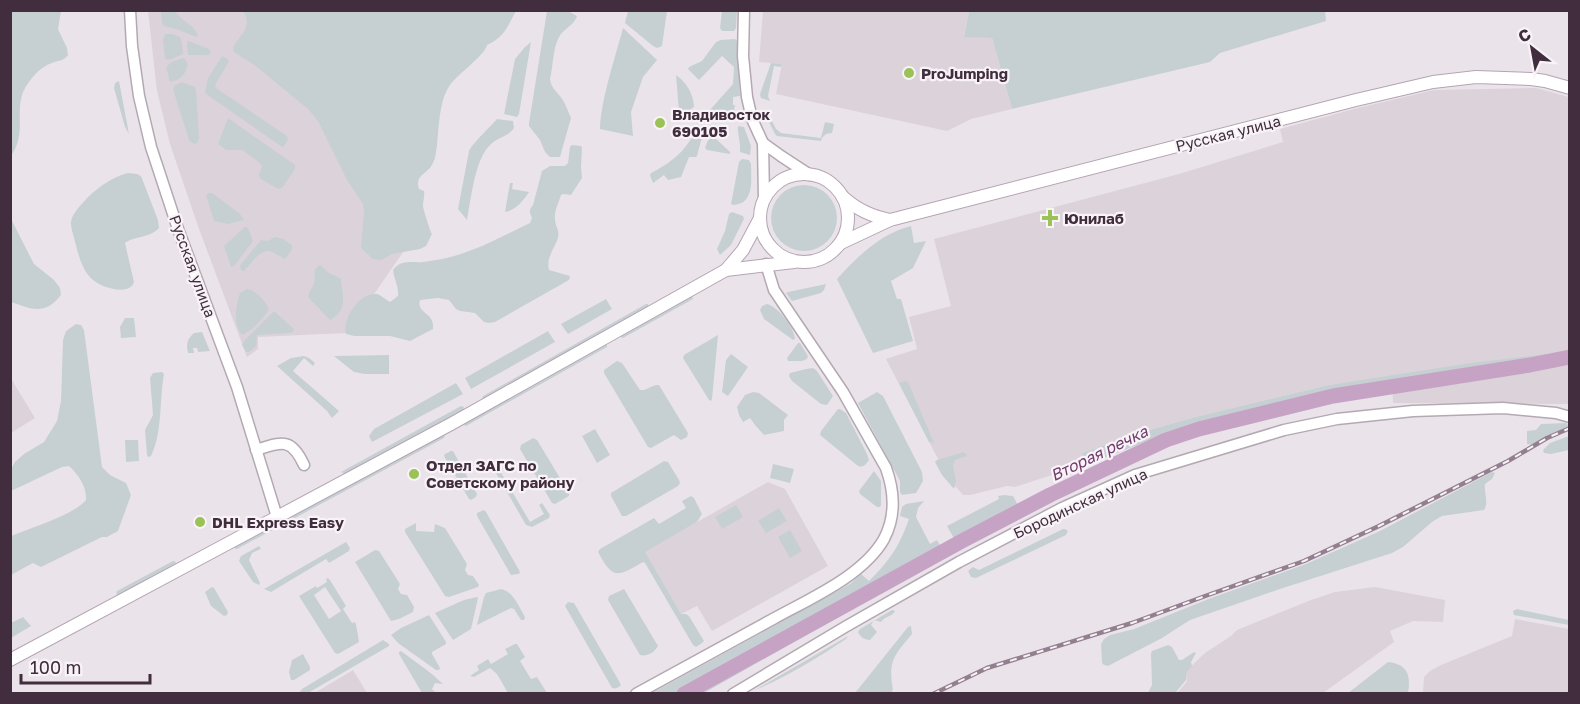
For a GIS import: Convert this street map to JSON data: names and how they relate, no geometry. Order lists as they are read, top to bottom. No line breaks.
{"streets":{"main road":["Русская улица","Бородинская улица"]},"water":["Вторая речка"],"places":{"other":["ProJumping","Владивосток 690105","Отдел ЗАГС по Советскому району","DHL Express Easy"],"health":["Юнилаб"]},"scale_bar":"100 m","north":"top left"}
